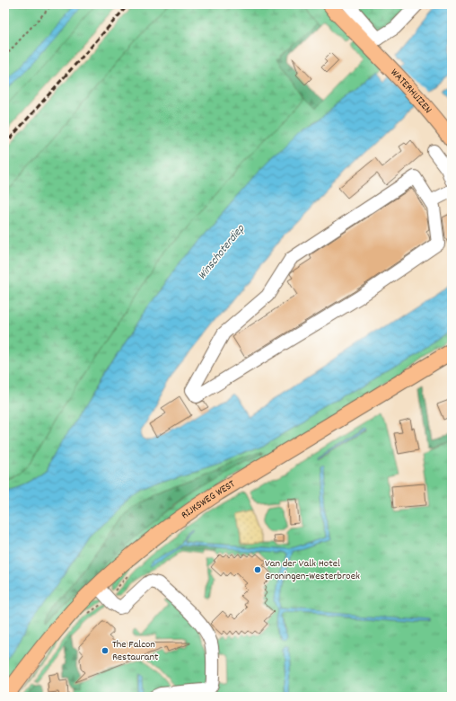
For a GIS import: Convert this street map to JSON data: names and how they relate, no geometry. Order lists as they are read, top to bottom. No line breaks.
{"streets":{"main road":["WATERHUIZEN","RIJKSWEG WEST"]},"water":["Winschoterdiep"],"places":["Van der Valk Hotel Groningen-Westerbroek","The Falcon Restaurant"]}
